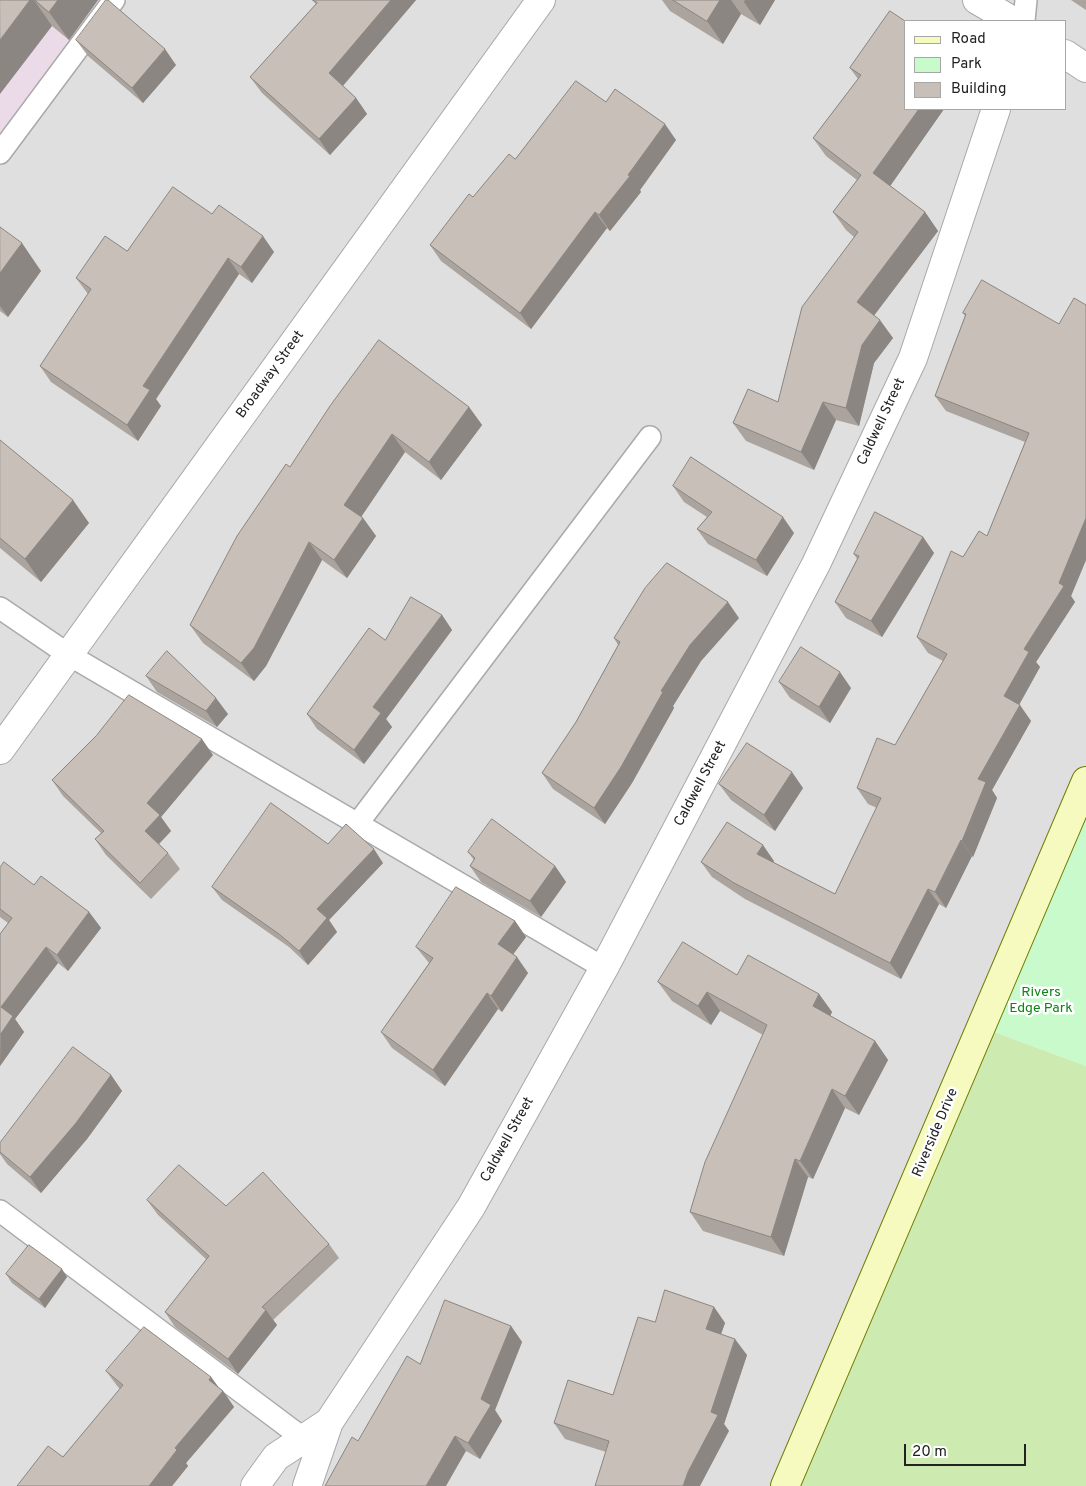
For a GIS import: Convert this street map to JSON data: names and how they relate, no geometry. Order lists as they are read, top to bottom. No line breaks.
{"streets":{"main road":["Riverside Drive"],"street":["Broadway Street","Caldwell Street"]},"parks":["Rivers Edge Park"],"legend":["Road","Park","Building"],"scale_bar":"20 m"}
